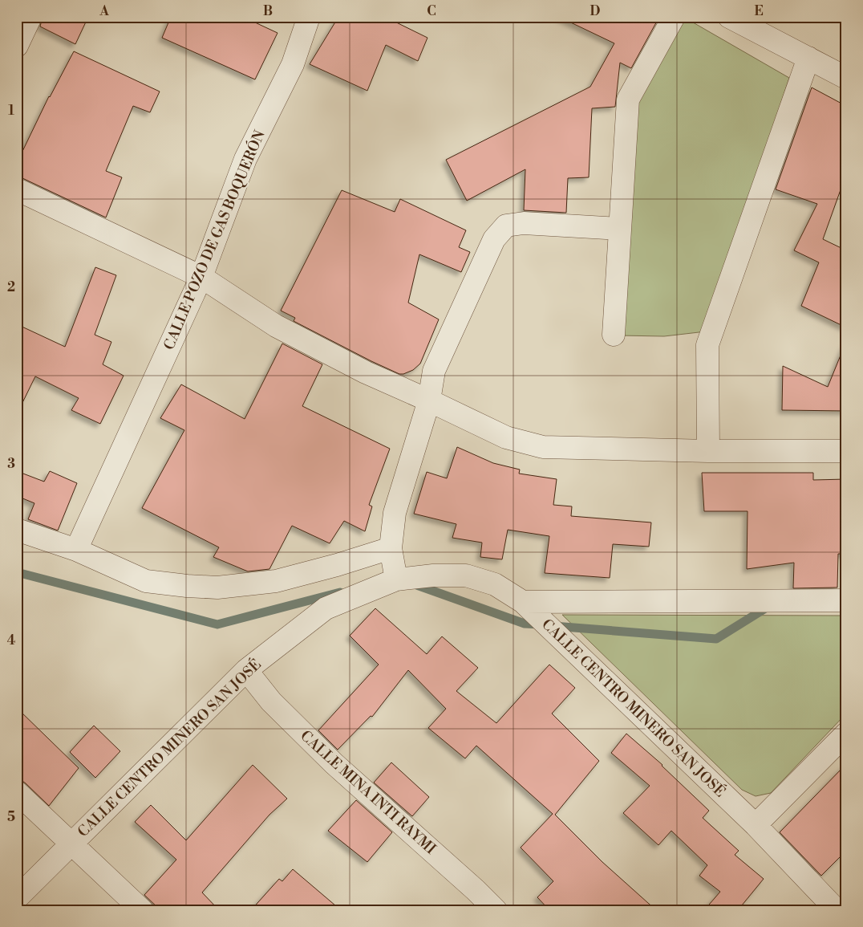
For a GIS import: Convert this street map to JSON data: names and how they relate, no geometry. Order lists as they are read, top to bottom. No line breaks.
{"streets":{"street":["CALLE POZO DE GAS BOQUERÓN","CALLE CENTRO MINERO SAN JOSÉ","CALLE MINA INTI RAYMI"]},"crossings":[["CALLE CENTRO MINERO SAN JOSÉ","CALLE MINA INTI RAYMI"]],"grid":{"columns":["A","B","C","D","E"],"rows":["1","2","3","4","5"]}}
